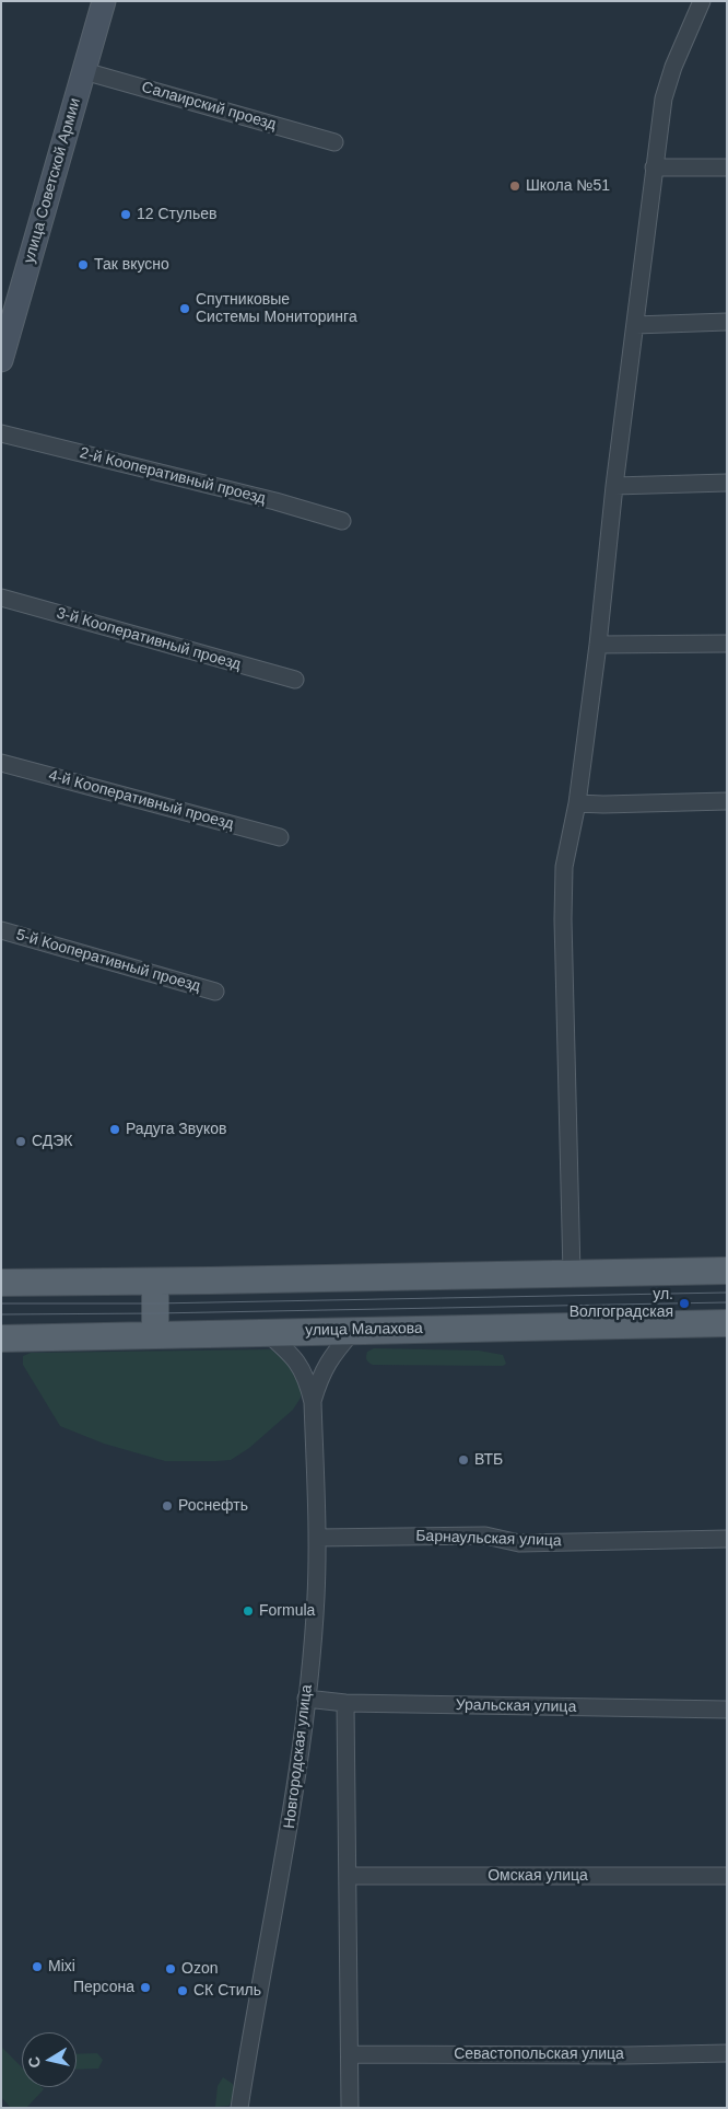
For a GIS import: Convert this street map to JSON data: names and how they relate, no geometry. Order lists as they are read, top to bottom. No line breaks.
{"streets":{"main road":["улица Малахова"],"street":["Салаирский проезд","улица Советской Армии","2-й Кооперативный проезд","3-й Кооперативный проезд","4-й Кооперативный проезд","5-й Кооперативный проезд","Барнаульская улица","Уральская улица","Новгородская улица","Омская улица","Севастопольская улица"]},"crossings":[["Салаирский проезд","улица Советской Армии"],["Барнаульская улица","Новгородская улица"],["Уральская улица","Новгородская улица"]],"places":["Школа №51","12 Стульев","Так вкусно","Спутниковые Системы Мониторинга","Радуга Звуков","СДЭК","ул. Волгоградская","ВТБ","Роснефть","Formula","Mixi","Ozon","Персона","СК Стиль"],"north":"left"}
